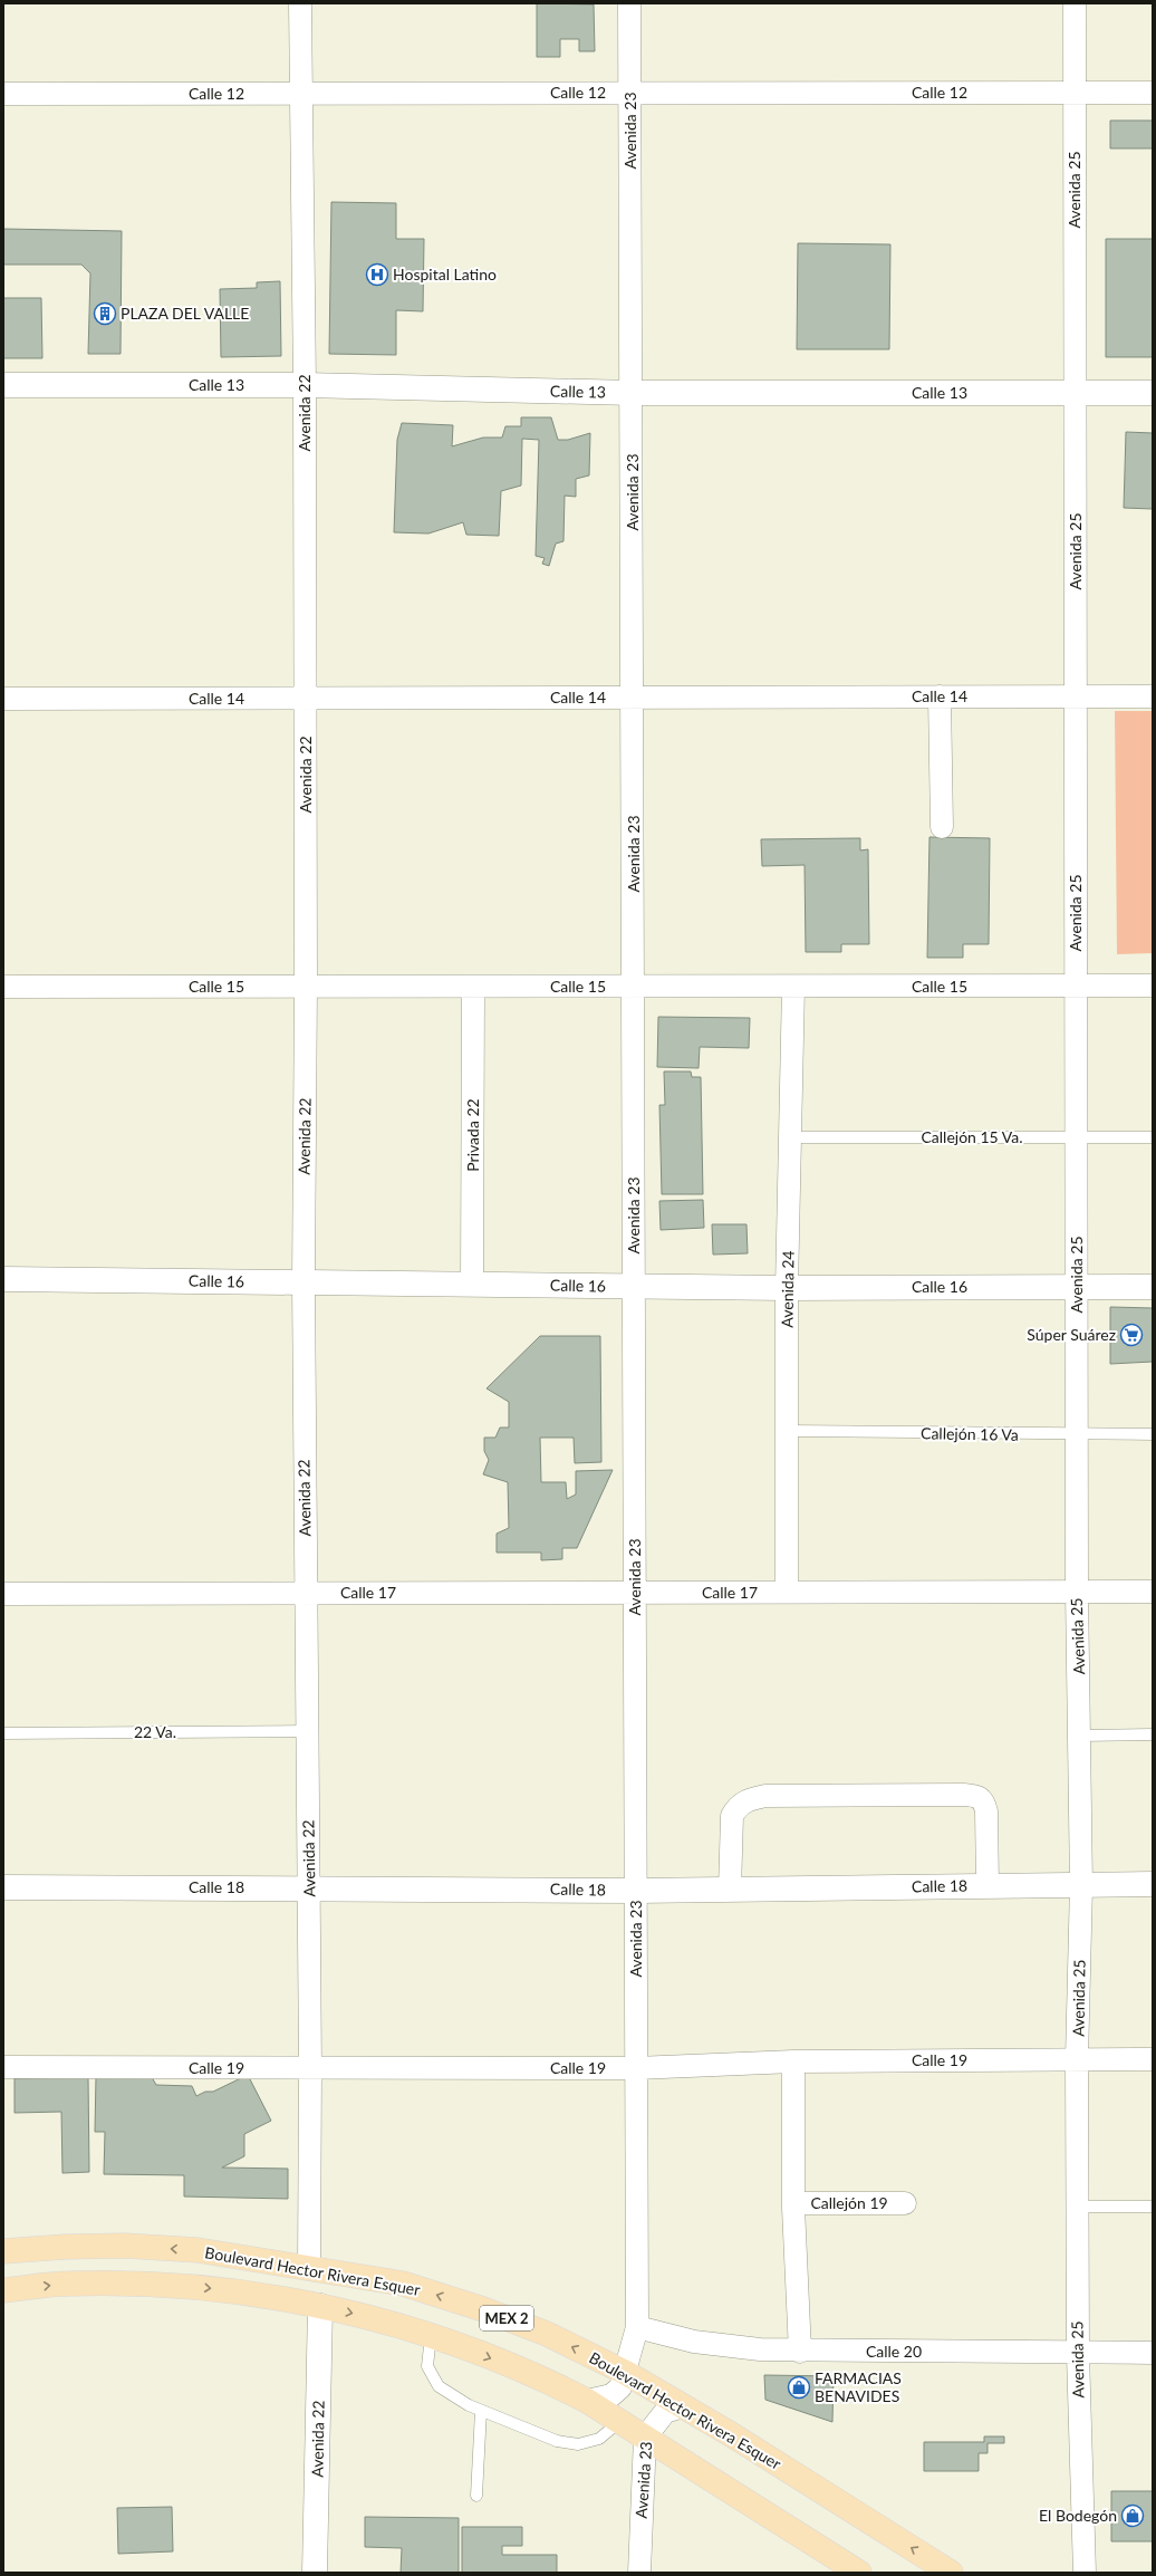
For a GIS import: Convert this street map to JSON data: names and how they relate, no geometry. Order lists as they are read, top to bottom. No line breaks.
{"streets":{"main road":["Boulevard Hector Rivera Esquer","MEX 2"],"street":["Calle 12","Avenida 23","Avenida 25","Calle 13","Avenida 22","Calle 14","Calle 15","Privada 22","Calle 16","Avenida 24","Calle 17","Calle 18","Calle 19","Callejón 19","Calle 20"],"lane":["Callejón 15 Va.","Callejón 16 Va","22 Va."]},"crossings":[["Calle 12","Avenida 23"],["Calle 12","Avenida 25"],["Calle 12","Avenida 22"],["Avenida 23","Calle 13"],["Avenida 23","Calle 14"],["Avenida 23","Calle 15"],["Avenida 23","Calle 16"],["Avenida 23","Calle 17"],["Avenida 23","Calle 18"],["Avenida 23","Calle 19"],["Avenida 23","Boulevard Hector Rivera Esquer"],["Avenida 23","Calle 20"],["Avenida 25","Calle 13"],["Avenida 25","Calle 14"],["Avenida 25","Calle 15"],["Avenida 25","Callejón 15 Va."],["Avenida 25","Calle 16"],["Avenida 25","Callejón 16 Va"],["Avenida 25","Calle 17"],["Avenida 25","Calle 18"],["Avenida 25","Calle 19"],["Avenida 25","Calle 20"],["Calle 13","Avenida 22"],["Avenida 22","Calle 14"],["Avenida 22","Calle 15"],["Avenida 22","Calle 16"],["Avenida 22","Calle 17"],["Avenida 22","22 Va."],["Avenida 22","Calle 18"],["Avenida 22","Calle 19"],["Avenida 22","Boulevard Hector Rivera Esquer"],["Calle 15","Privada 22"],["Calle 15","Avenida 24"],["Privada 22","Calle 16"],["Callejón 15 Va.","Avenida 24"],["Calle 16","Avenida 24"],["Avenida 24","Callejón 16 Va"],["Avenida 24","Calle 17"]],"places":{"hospital":["Hospital Latino"],"building":["PLAZA DEL VALLE"],"supermarket":["Súper Suárez"],"shop":["FARMACIAS BENAVIDES","El Bodegón"]}}
